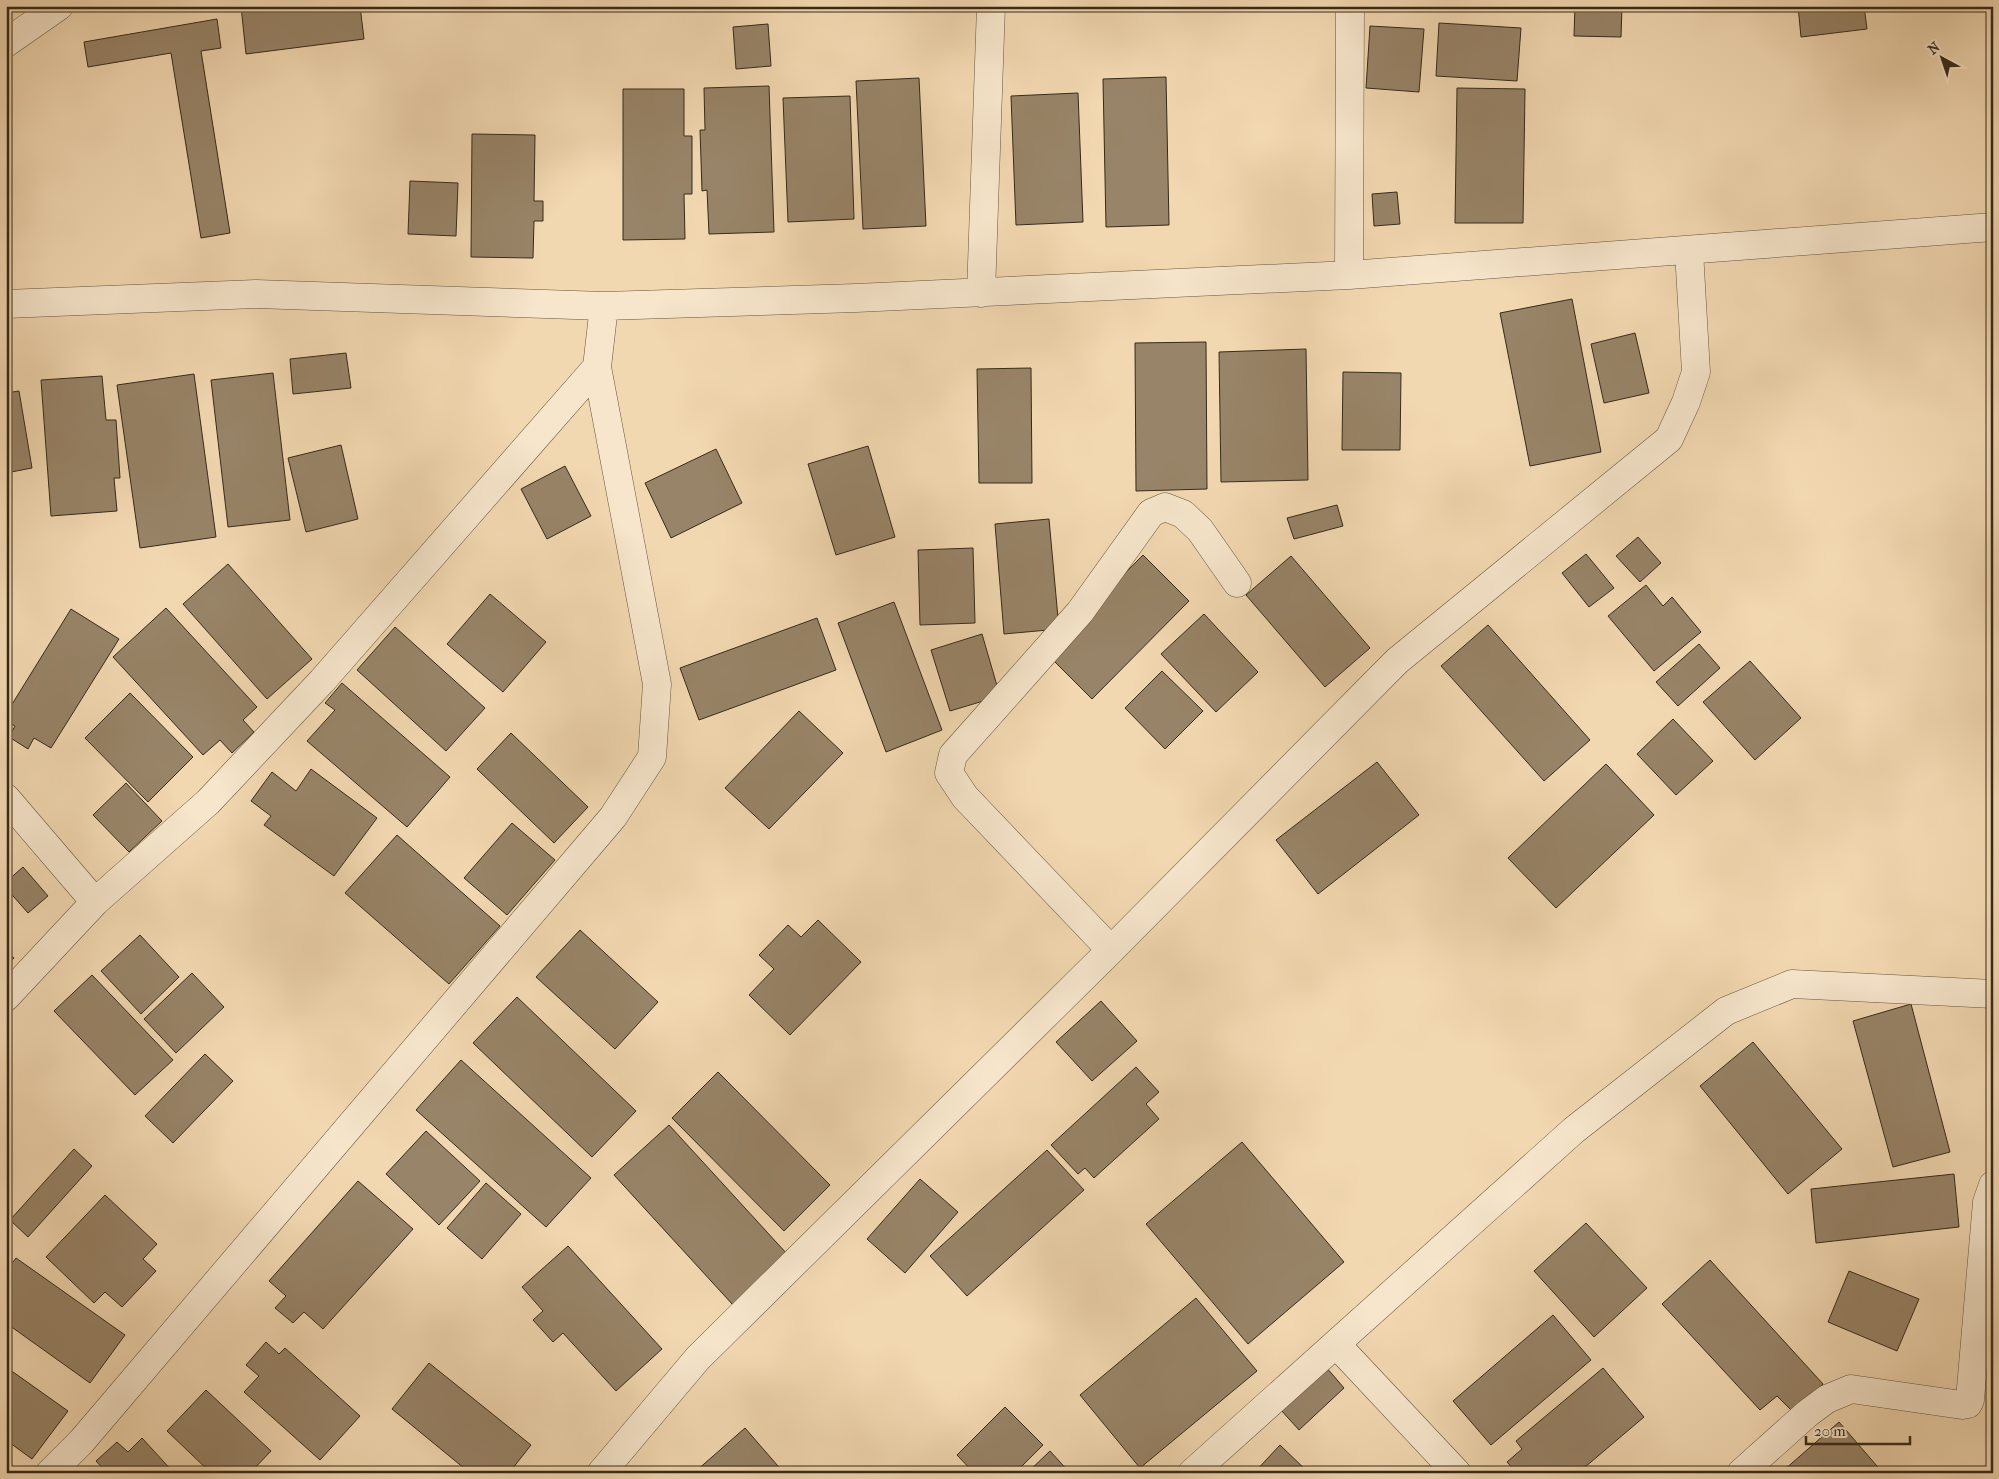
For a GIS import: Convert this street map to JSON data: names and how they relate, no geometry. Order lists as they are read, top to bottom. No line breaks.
{"scale_bar":"20 m","north":"top left"}
